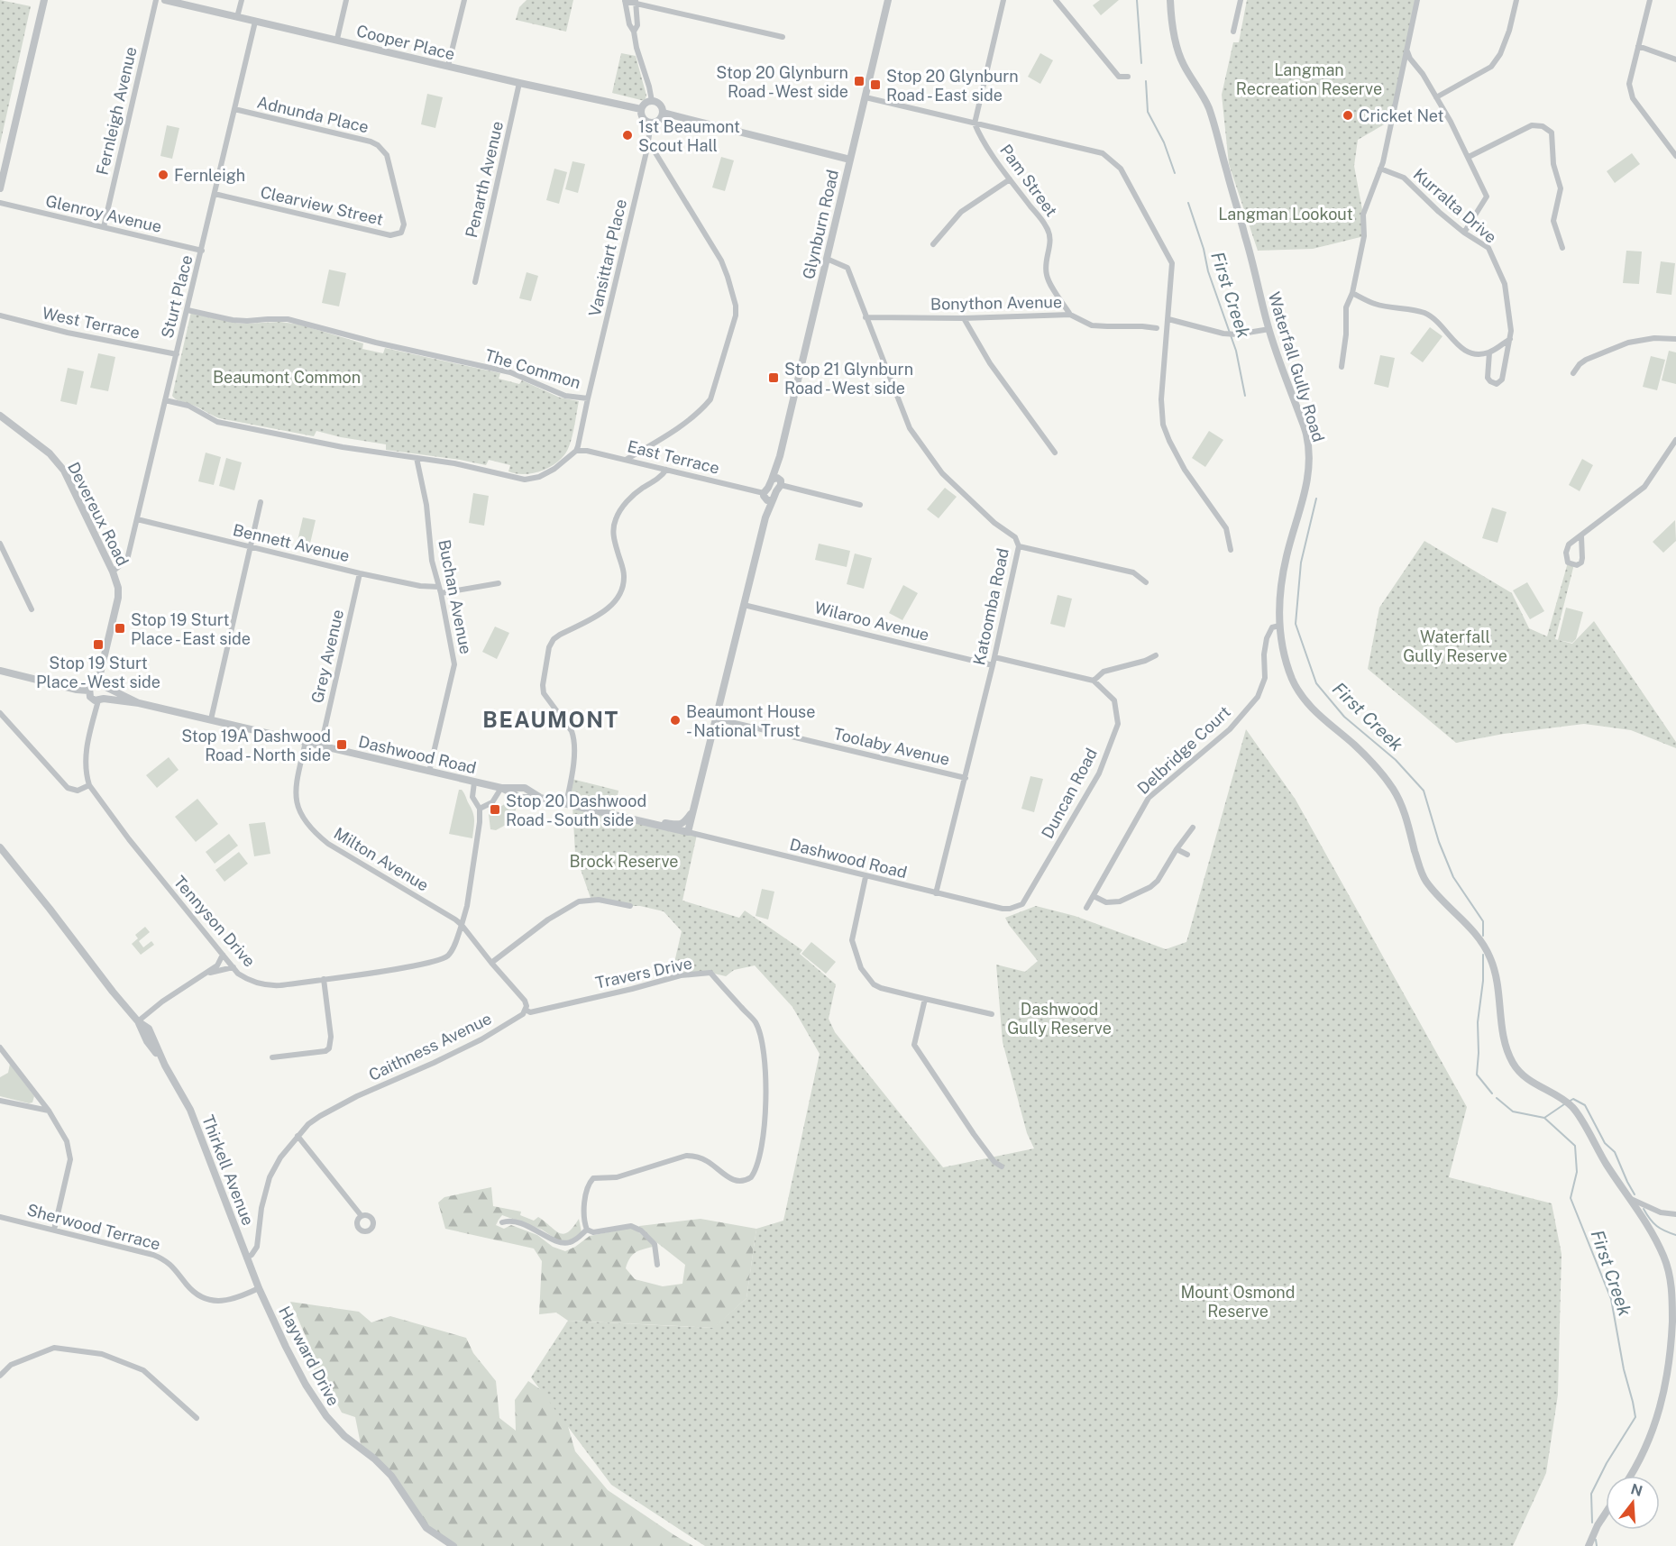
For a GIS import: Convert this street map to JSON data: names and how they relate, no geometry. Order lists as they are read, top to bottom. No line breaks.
{"streets":{"street":["Cooper Place","Fernleigh Avenue","Adnunda Place","Penarth Avenue","Pam Street","Clearview Street","Kurralta Drive","Glenroy Avenue","Glynburn Road","Vansittart Place","Sturt Place","Bonython Avenue","West Terrace","Waterfall Gully Road","The Common","East Terrace","Devereux Road","Bennett Avenue","Buchan Avenue","Katoomba Road","Wilaroo Avenue","Grey Avenue","Toolaby Avenue","Delbridge Court","Dashwood Road","Duncan Road","Milton Avenue","Tennyson Drive","Travers Drive","Caithness Avenue","Thirkell Avenue","Sherwood Terrace","Hayward Drive"]},"crossings":[["Cooper Place","Penarth Avenue"],["Cooper Place","Vansittart Place"],["Cooper Place","Sturt Place"],["Fernleigh Avenue","Glenroy Avenue"],["Adnunda Place","Clearview Street"],["Adnunda Place","Sturt Place"],["Pam Street","Bonython Avenue"],["Clearview Street","Sturt Place"],["Glenroy Avenue","Sturt Place"],["Glynburn Road","East Terrace"],["Glynburn Road","Katoomba Road"],["Vansittart Place","The Common"],["Sturt Place","West Terrace"],["Sturt Place","The Common"],["Sturt Place","Devereux Road"],["Sturt Place","Bennett Avenue"],["Bonython Avenue","Katoomba Road"],["Waterfall Gully Road","Delbridge Court"],["The Common","East Terrace"],["Devereux Road","Tennyson Drive"],["Bennett Avenue","Buchan Avenue"],["Bennett Avenue","Grey Avenue"],["Buchan Avenue","Dashwood Road"],["Katoomba Road","Wilaroo Avenue"],["Katoomba Road","Toolaby Avenue"],["Katoomba Road","Dashwood Road"],["Grey Avenue","Dashwood Road"],["Dashwood Road","Duncan Road"],["Dashwood Road","Milton Avenue"],["Milton Avenue","Tennyson Drive"],["Travers Drive","Caithness Avenue"],["Caithness Avenue","Thirkell Avenue"],["Thirkell Avenue","Sherwood Terrace"],["Thirkell Avenue","Hayward Drive"],["Sherwood Terrace","Hayward Drive"]],"districts":["BEAUMONT"],"water":["First Creek"],"parks":["Langman Recreation Reserve","Langman Lookout","Beaumont Common","Waterfall Gully Reserve","Brock Reserve","Dashwood Gully Reserve","Mount Osmond Reserve"],"places":{"transit":["Stop 20 Glynburn Road - West side","Stop 20 Glynburn Road - East side","Stop 21 Glynburn Road - West side","Stop 19 Sturt Place - East side","Stop 19 Sturt Place - West side","Stop 19A Dashwood Road - North side","Stop 20 Dashwood Road - South side"],"other":["Cricket Net","1st Beaumont Scout Hall","Fernleigh","Beaumont House - National Trust"]},"north":"top"}
